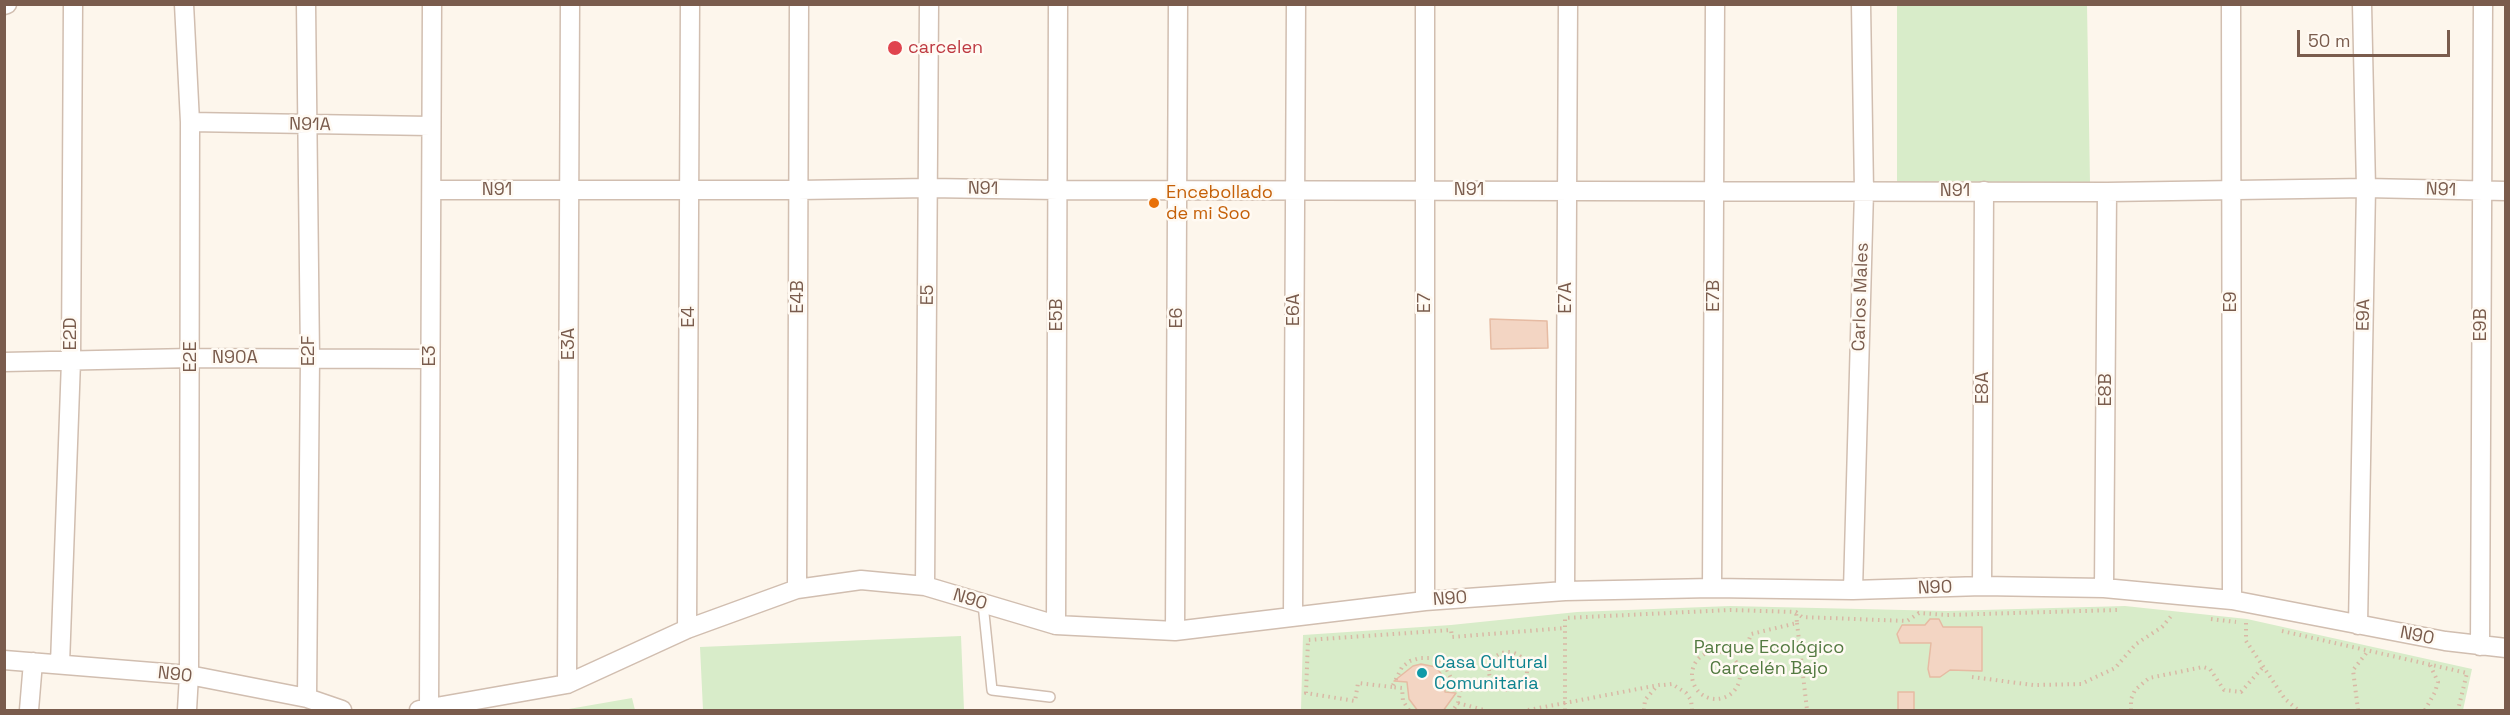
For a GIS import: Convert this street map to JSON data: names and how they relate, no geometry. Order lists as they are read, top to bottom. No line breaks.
{"streets":{"street":["N91A","N91","E5","E7B","E4B","Carlos Males","E7A","E9","E7","E6A","E5B","E9A","E4","E6","E9B","E2D","E3A","E2F","E3","E2E","N90A","E8A","E8B","N90"]},"crossings":[["N91A","E2F"],["N91A","E3"],["N91A","E2E"],["N91","E5"],["N91","E7B"],["N91","E4B"],["N91","Carlos Males"],["N91","E7A"],["N91","E9"],["N91","E7"],["N91","E6A"],["N91","E5B"],["N91","E9A"],["N91","E4"],["N91","E6"],["N91","E9B"],["N91","E3A"],["N91","E3"],["N91","E8A"],["N91","E8B"],["E5","N90"],["E7B","N90"],["E4B","N90"],["Carlos Males","N90"],["E7A","N90"],["E9","N90"],["E7","N90"],["E6A","N90"],["E5B","N90"],["E9A","N90"],["E4","N90"],["E6","N90"],["E9B","N90"],["E2D","N90A"],["E2D","N90"],["E3A","N90"],["E2F","N90A"],["E2F","N90"],["E3","N90A"],["E3","N90"],["E2E","N90A"],["E2E","N90"],["E8A","N90"],["E8B","N90"]],"parks":["Parque Ecológico Carcelén Bajo"],"places":["carcelen","Encebollado de mi Soo","Casa Cultural Comunitaria"],"scale_bar":"50 m"}
